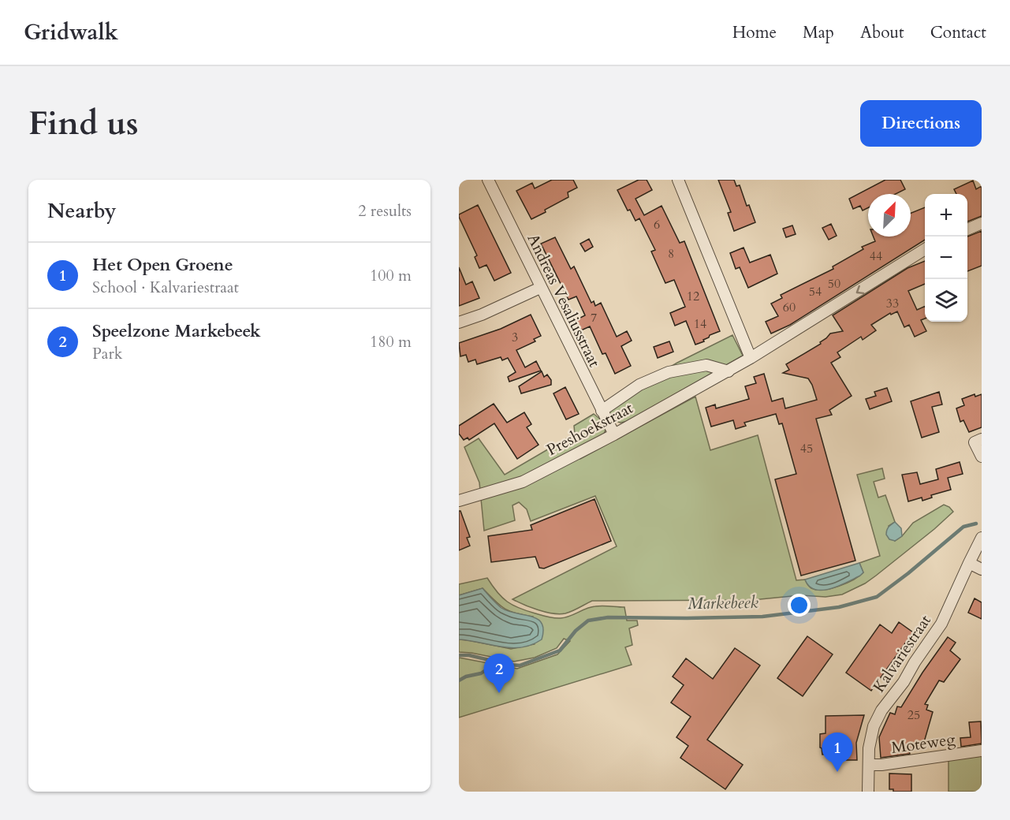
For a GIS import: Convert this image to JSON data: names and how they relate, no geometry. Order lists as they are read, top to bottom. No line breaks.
{"streets":{"street":["Andreas Vesaliusstraat","Preshoekstraat","Kalvariestraat","Moteweg"]},"crossings":[["Andreas Vesaliusstraat","Preshoekstraat"],["Kalvariestraat","Moteweg"]],"water":["Markebeek"],"house_numbers":["6","8","44","50","54","12","33","60","7","14","3","45","25"],"north":"top right","page":{"header":"Gridwalk","nav":["Home","Map","About","Contact"],"buttons":"Directions","title":"Find us","heading":["Nearby","2 results"],"map_buttons":["+","−"],"list":[{"mark":"1","name":"Het Open Groene","note":"School · Kalvariestraat","value":"100 m"},{"mark":"2","name":"Speelzone Markebeek","note":"Park","value":"180 m"}],"pins":["2","1"]}}
